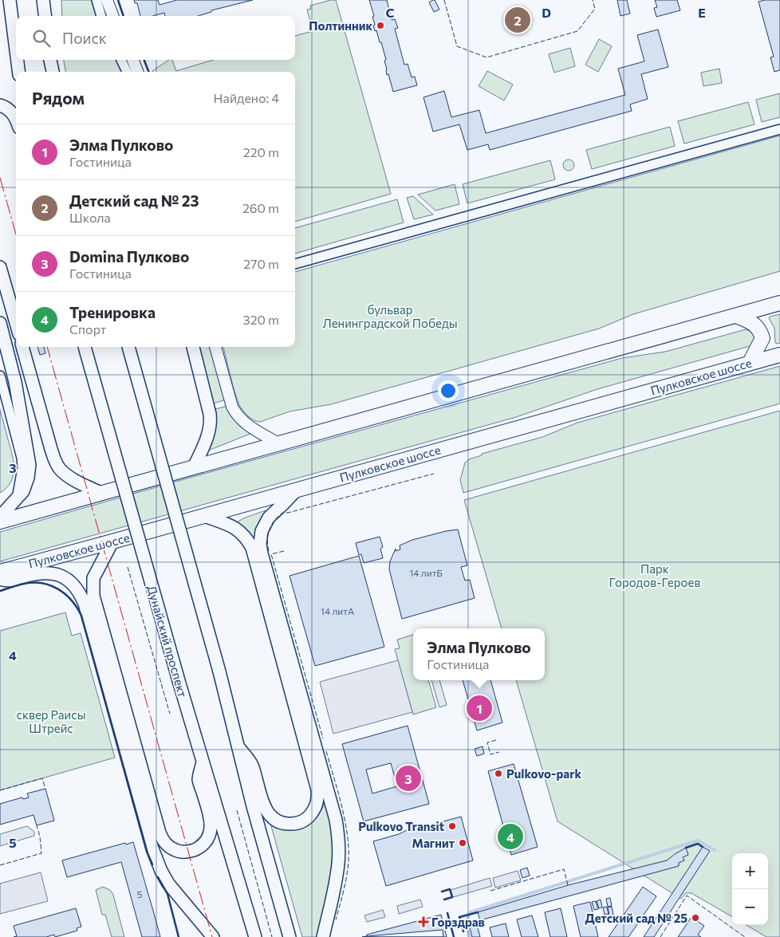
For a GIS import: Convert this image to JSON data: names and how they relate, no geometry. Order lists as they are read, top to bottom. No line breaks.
{"streets":{"main road":["Пулковское шоссе","Дунайский проспект"]},"parks":["бульвар Ленинградской Победы","Парк Городов-Героев","сквер Раисы Штрейс"],"places":{"other":["Полтинник","Pulkovo-park","Pulkovo Transit","Магнит","Детский сад № 25"],"health":["Горздрав"]},"house_numbers":["14 литБ","14 литА","5"],"page":{"pins":["2","1","3","4"],"search":"Поиск","heading":["Рядом","Найдено: 4"],"list":[{"mark":"1","name":"Элма Пулково","note":"Гостиница","value":"220 m"},{"mark":"2","name":"Детский сад № 23","note":"Школа","value":"260 m"},{"mark":"3","name":"Domina Пулково","note":"Гостиница","value":"270 m"},{"mark":"4","name":"Тренировка","note":"Спорт","value":"320 m"}],"popup":["Элма Пулково","Гостиница"],"map_buttons":["+","−"]},"grid":{"columns":["C","D","E"],"rows":["3","4","5"]}}
